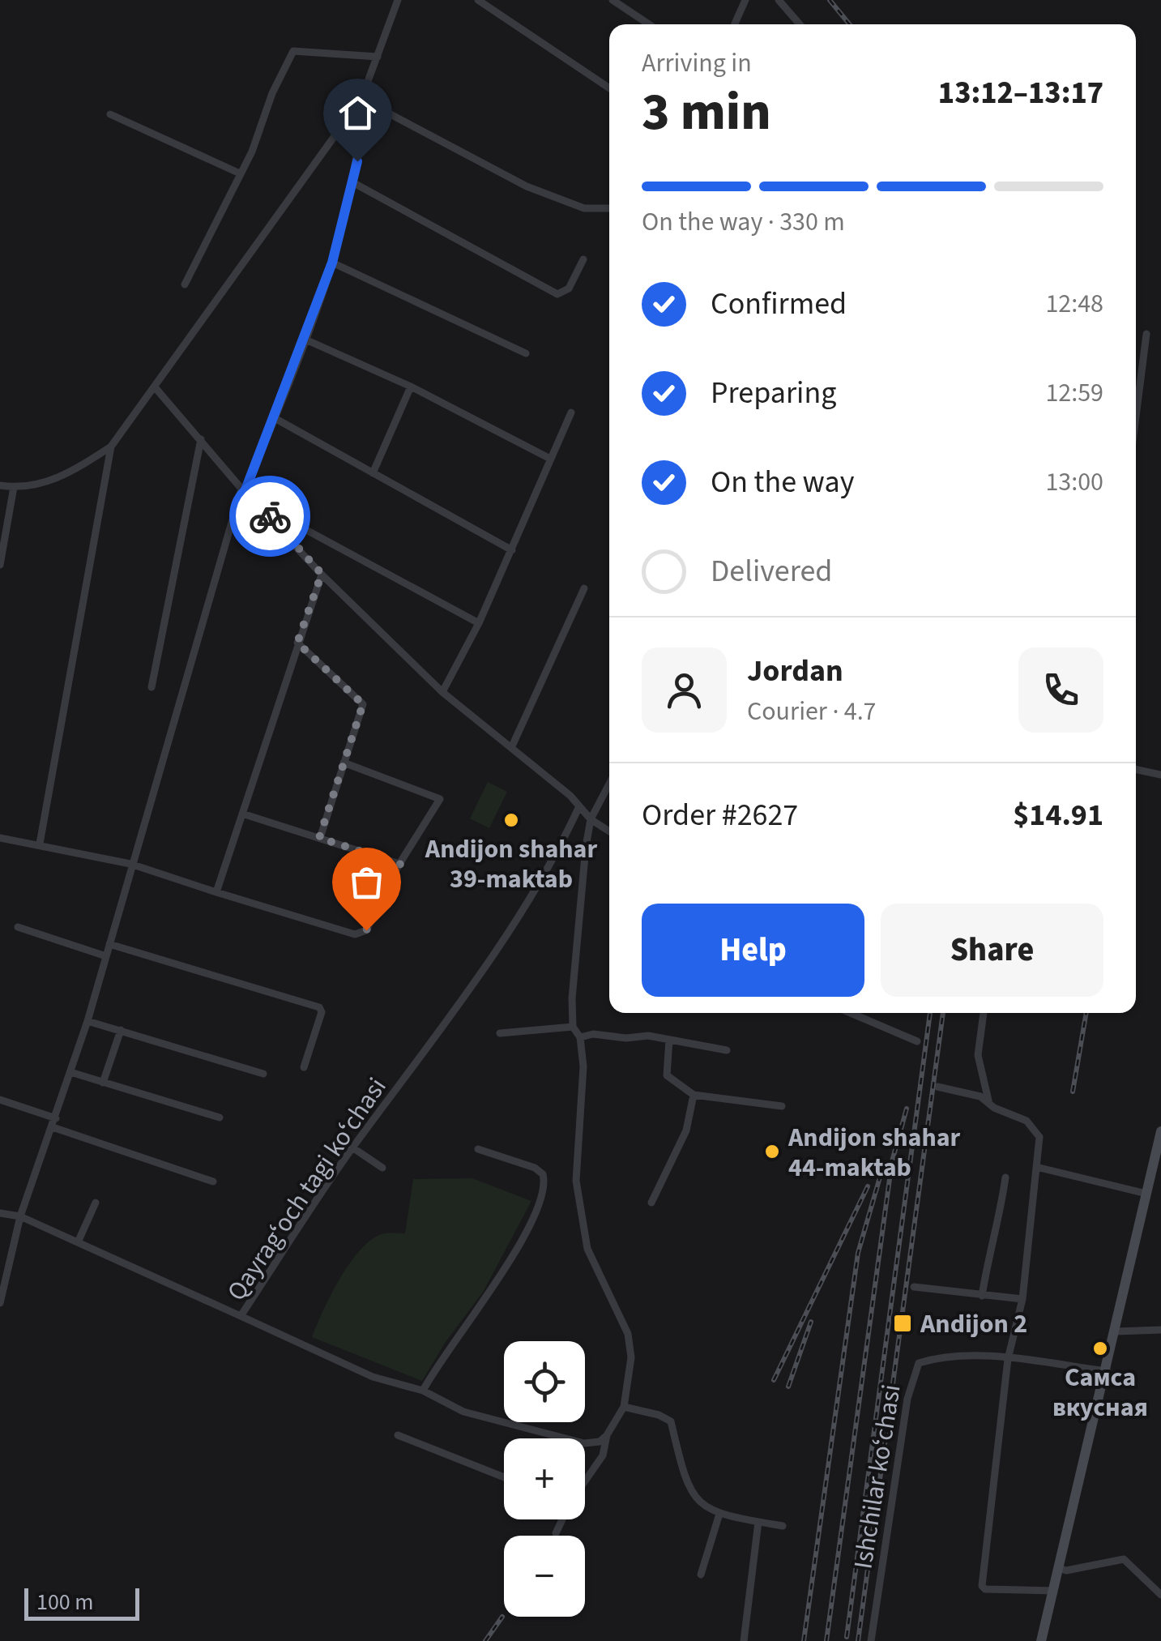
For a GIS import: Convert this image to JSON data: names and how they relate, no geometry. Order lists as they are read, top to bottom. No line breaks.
{"streets":{"street":["Qayragʻoch tagi koʻchasi","Ishchilar koʻchasi"]},"places":{"other":["Andijon shahar 39-maktab","Andijon shahar 44-maktab","Самса вкусная"],"transit":["Andijon 2"]},"scale_bar":"100 m","page":{"heading":["3 min","Arriving in","13:12–13:17"],"panel":["Jordan","Courier · 4.7","Order #2627","$14.91"],"bar":"On the way · 330 m","list":[["Confirmed","12:48"],["Preparing","12:59"],["On the way","13:00"],"Delivered"],"buttons":["Help","Share"],"map_buttons":["+","−"],"scale":"100 m"}}
